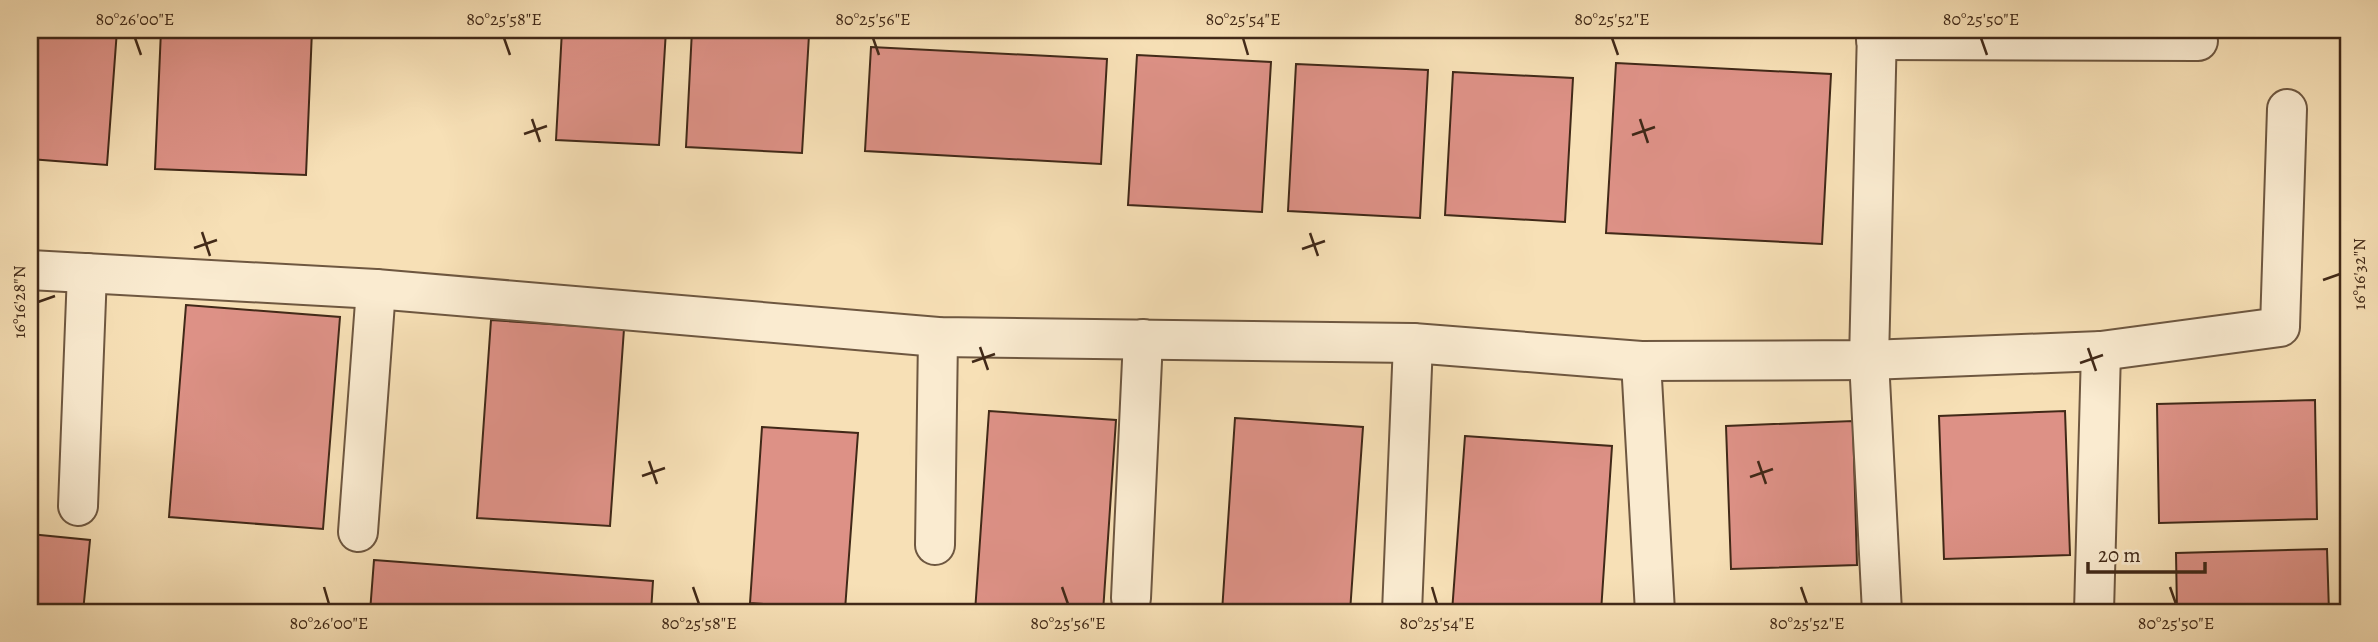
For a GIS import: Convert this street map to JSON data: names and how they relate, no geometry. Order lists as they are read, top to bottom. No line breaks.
{"scale_bar":"20 m","coordinates":["80°26'00\"E","80°25'58\"E","80°25'56\"E","80°25'54\"E","80°25'52\"E","80°25'50\"E","16°16'32\"N","16°16'28\"N"]}
